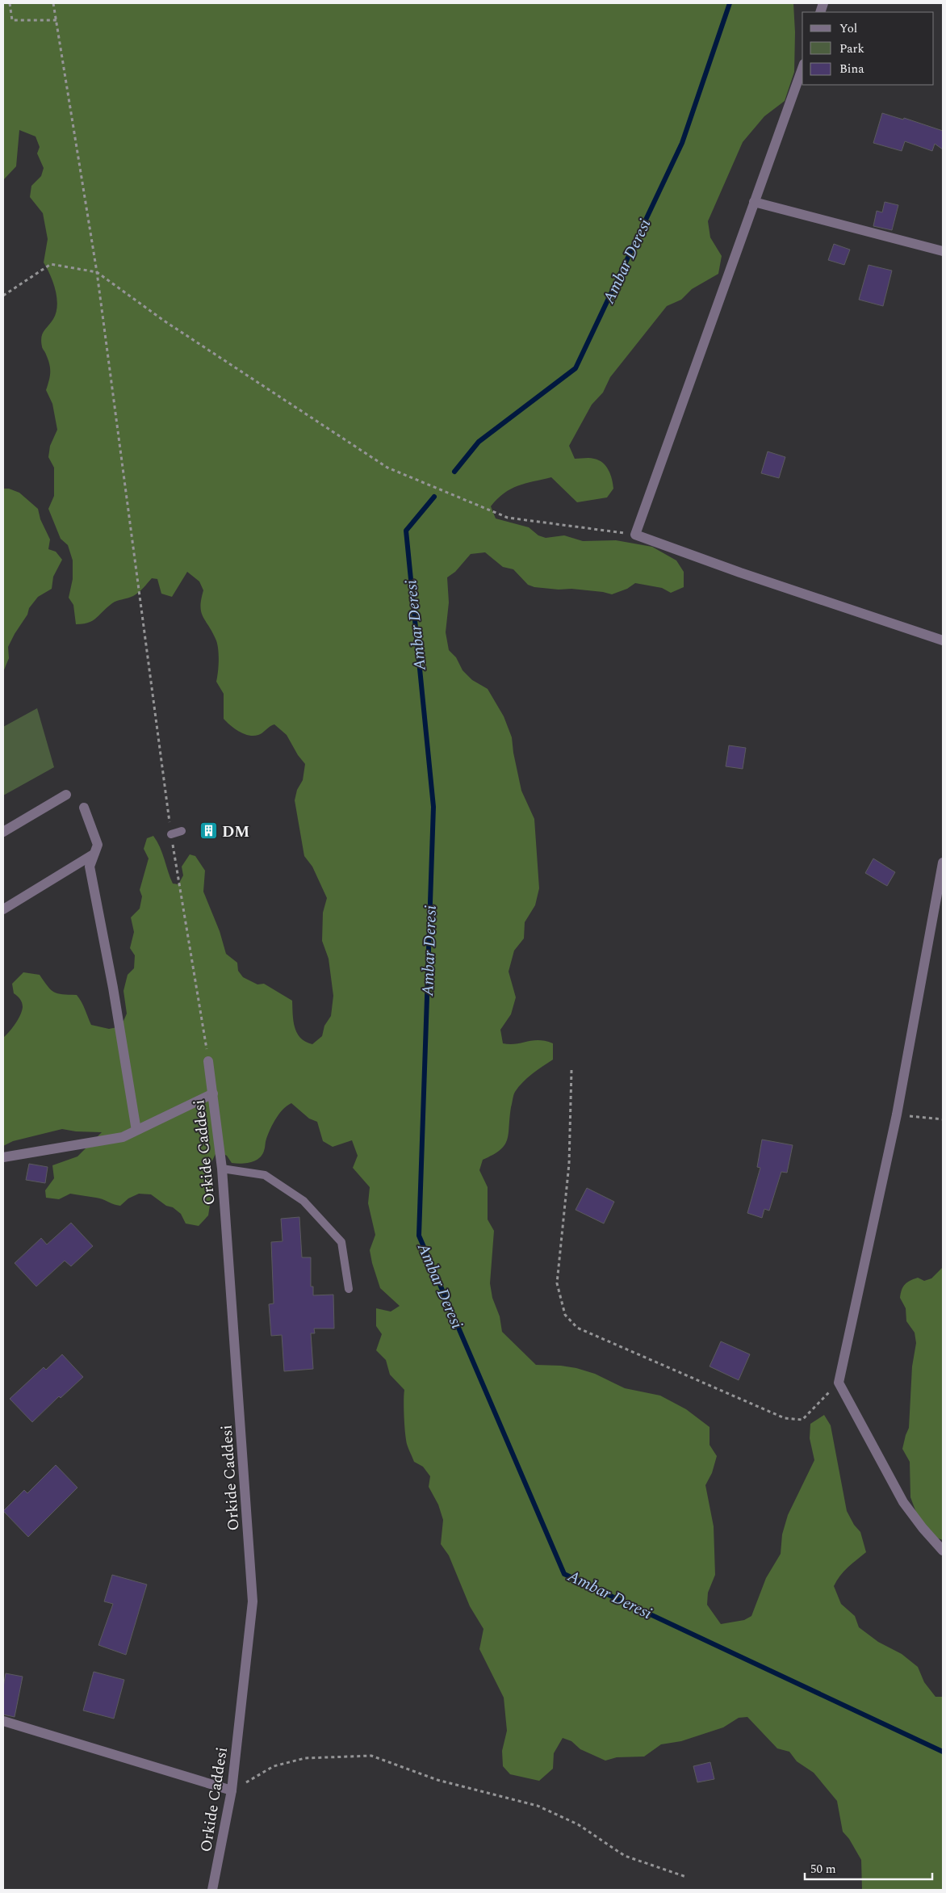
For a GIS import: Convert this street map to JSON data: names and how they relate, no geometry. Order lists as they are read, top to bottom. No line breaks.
{"streets":{"street":["Orkide Caddesi"]},"water":["Ambar Deresi"],"places":{"building":["DM"]},"legend":["Yol","Park","Bina"],"scale_bar":"50 m"}
